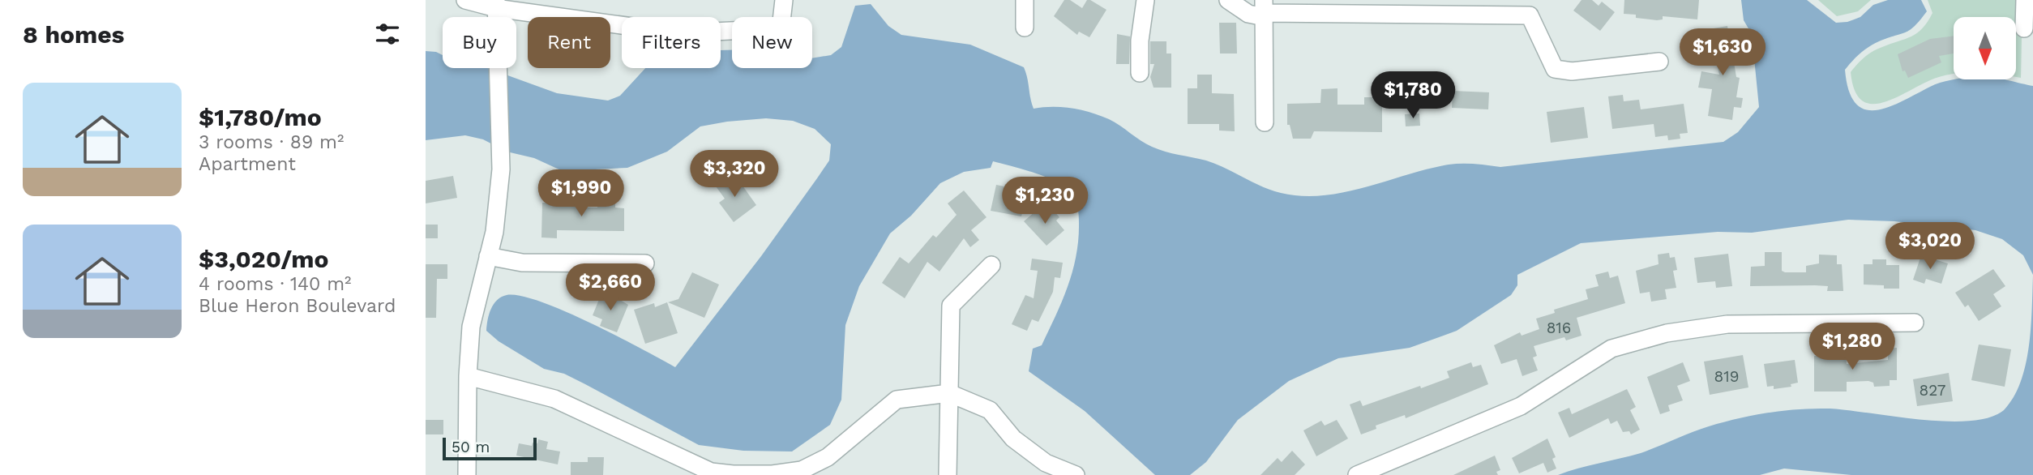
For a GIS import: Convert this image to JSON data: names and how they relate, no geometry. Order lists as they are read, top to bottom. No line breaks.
{"house_numbers":["816","819","827"],"scale_bar":"50 m","north":"bottom","page":{"heading":"8 homes","chip":["Buy","Rent","Filters","New"],"price":["$1,630","$1,780","$3,320","$1,990","$1,230","$3,020","$2,660","$1,280"],"list":[{"name":"$1,780/mo","note":"3 rooms · 89 m² · Apartment"},{"name":"$3,020/mo","note":"4 rooms · 140 m² · Blue Heron Boulevard"}],"scale":"50 m"}}
